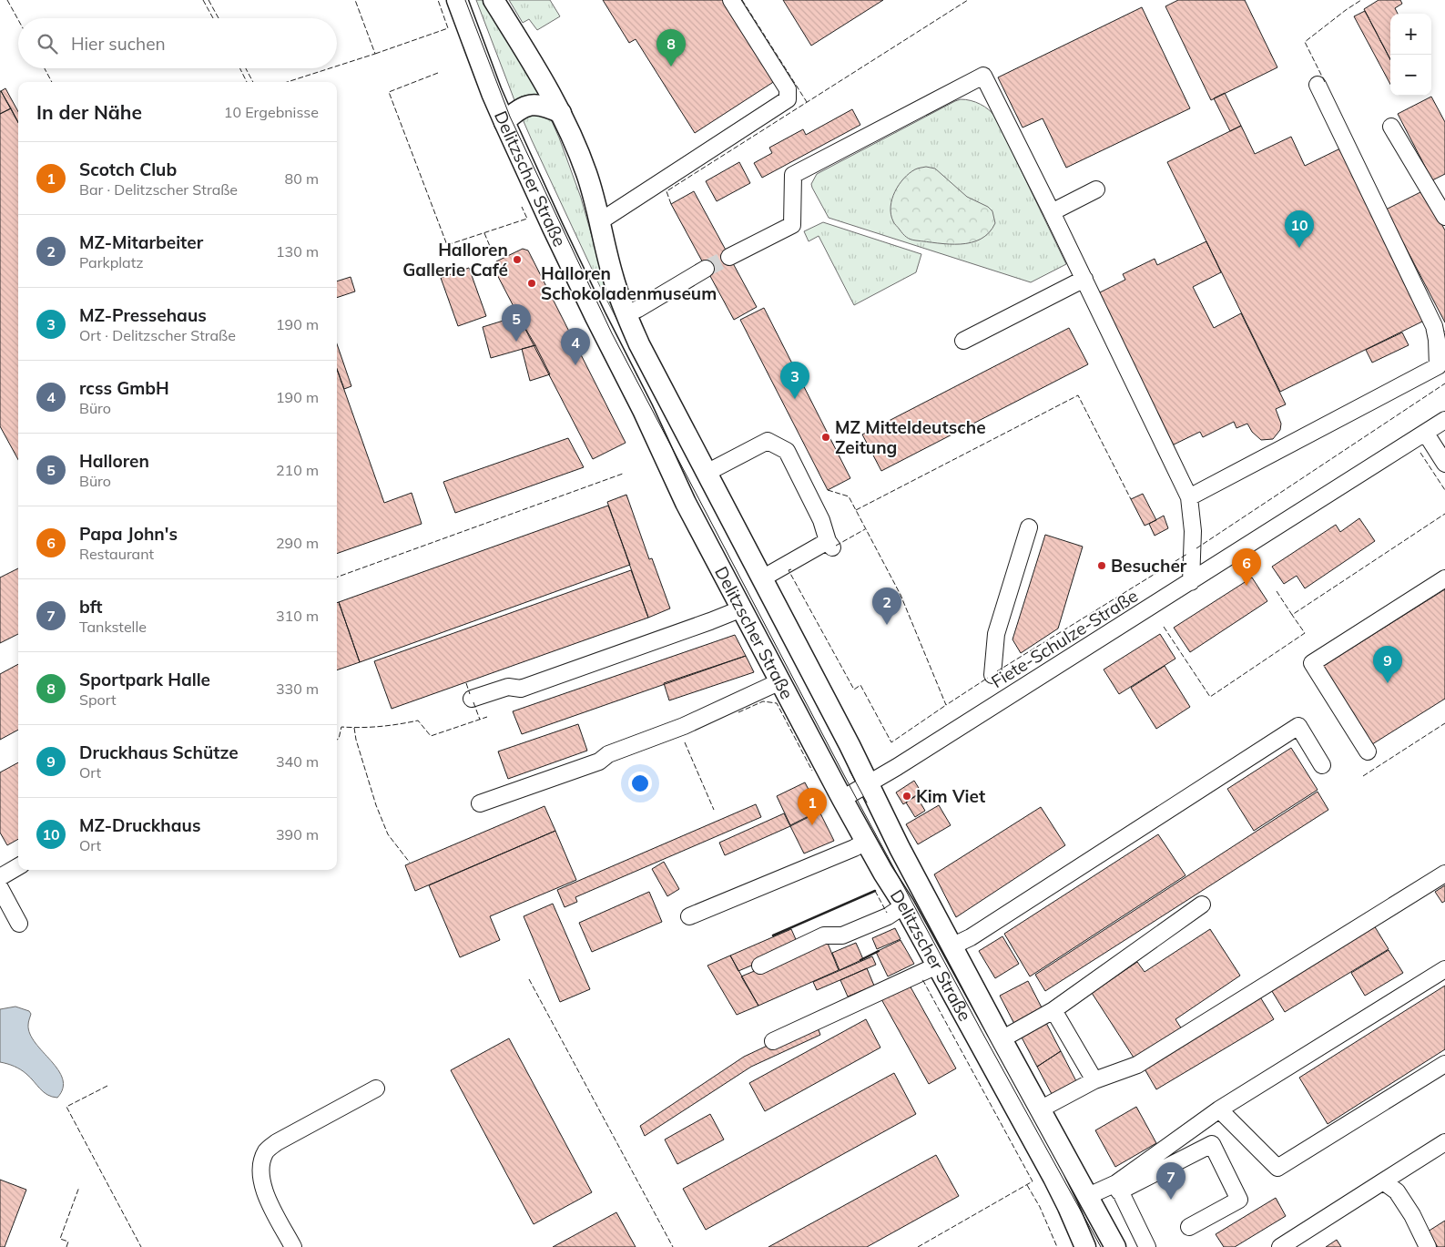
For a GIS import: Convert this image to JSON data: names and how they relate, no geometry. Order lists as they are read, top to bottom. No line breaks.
{"streets":{"main road":["Delitzscher Straße"],"street":["Fiete-Schulze-Straße"]},"crossings":[["Delitzscher Straße","Fiete-Schulze-Straße"]],"places":["Halloren Gallerie Café","Halloren Schokoladenmuseum","MZ Mitteldeutsche Zeitung","Besucher","Kim Viet"],"page":{"map_buttons":["+","−"],"search":"Hier suchen","pins":["8","10","5","4","3","6","2","9","1","7"],"heading":["In der Nähe","10 Ergebnisse"],"list":[{"mark":"1","name":"Scotch Club","note":"Bar · Delitzscher Straße","value":"80 m"},{"mark":"2","name":"MZ-Mitarbeiter","note":"Parkplatz","value":"130 m"},{"mark":"3","name":"MZ-Pressehaus","note":"Ort · Delitzscher Straße","value":"190 m"},{"mark":"4","name":"rcss GmbH","note":"Büro","value":"190 m"},{"mark":"5","name":"Halloren","note":"Büro","value":"210 m"},{"mark":"6","name":"Papa John's","note":"Restaurant","value":"290 m"},{"mark":"7","name":"bft","note":"Tankstelle","value":"310 m"},{"mark":"8","name":"Sportpark Halle","note":"Sport","value":"330 m"},{"mark":"9","name":"Druckhaus Schütze","note":"Ort","value":"340 m"},{"mark":"10","name":"MZ-Druckhaus","note":"Ort","value":"390 m"}]}}
